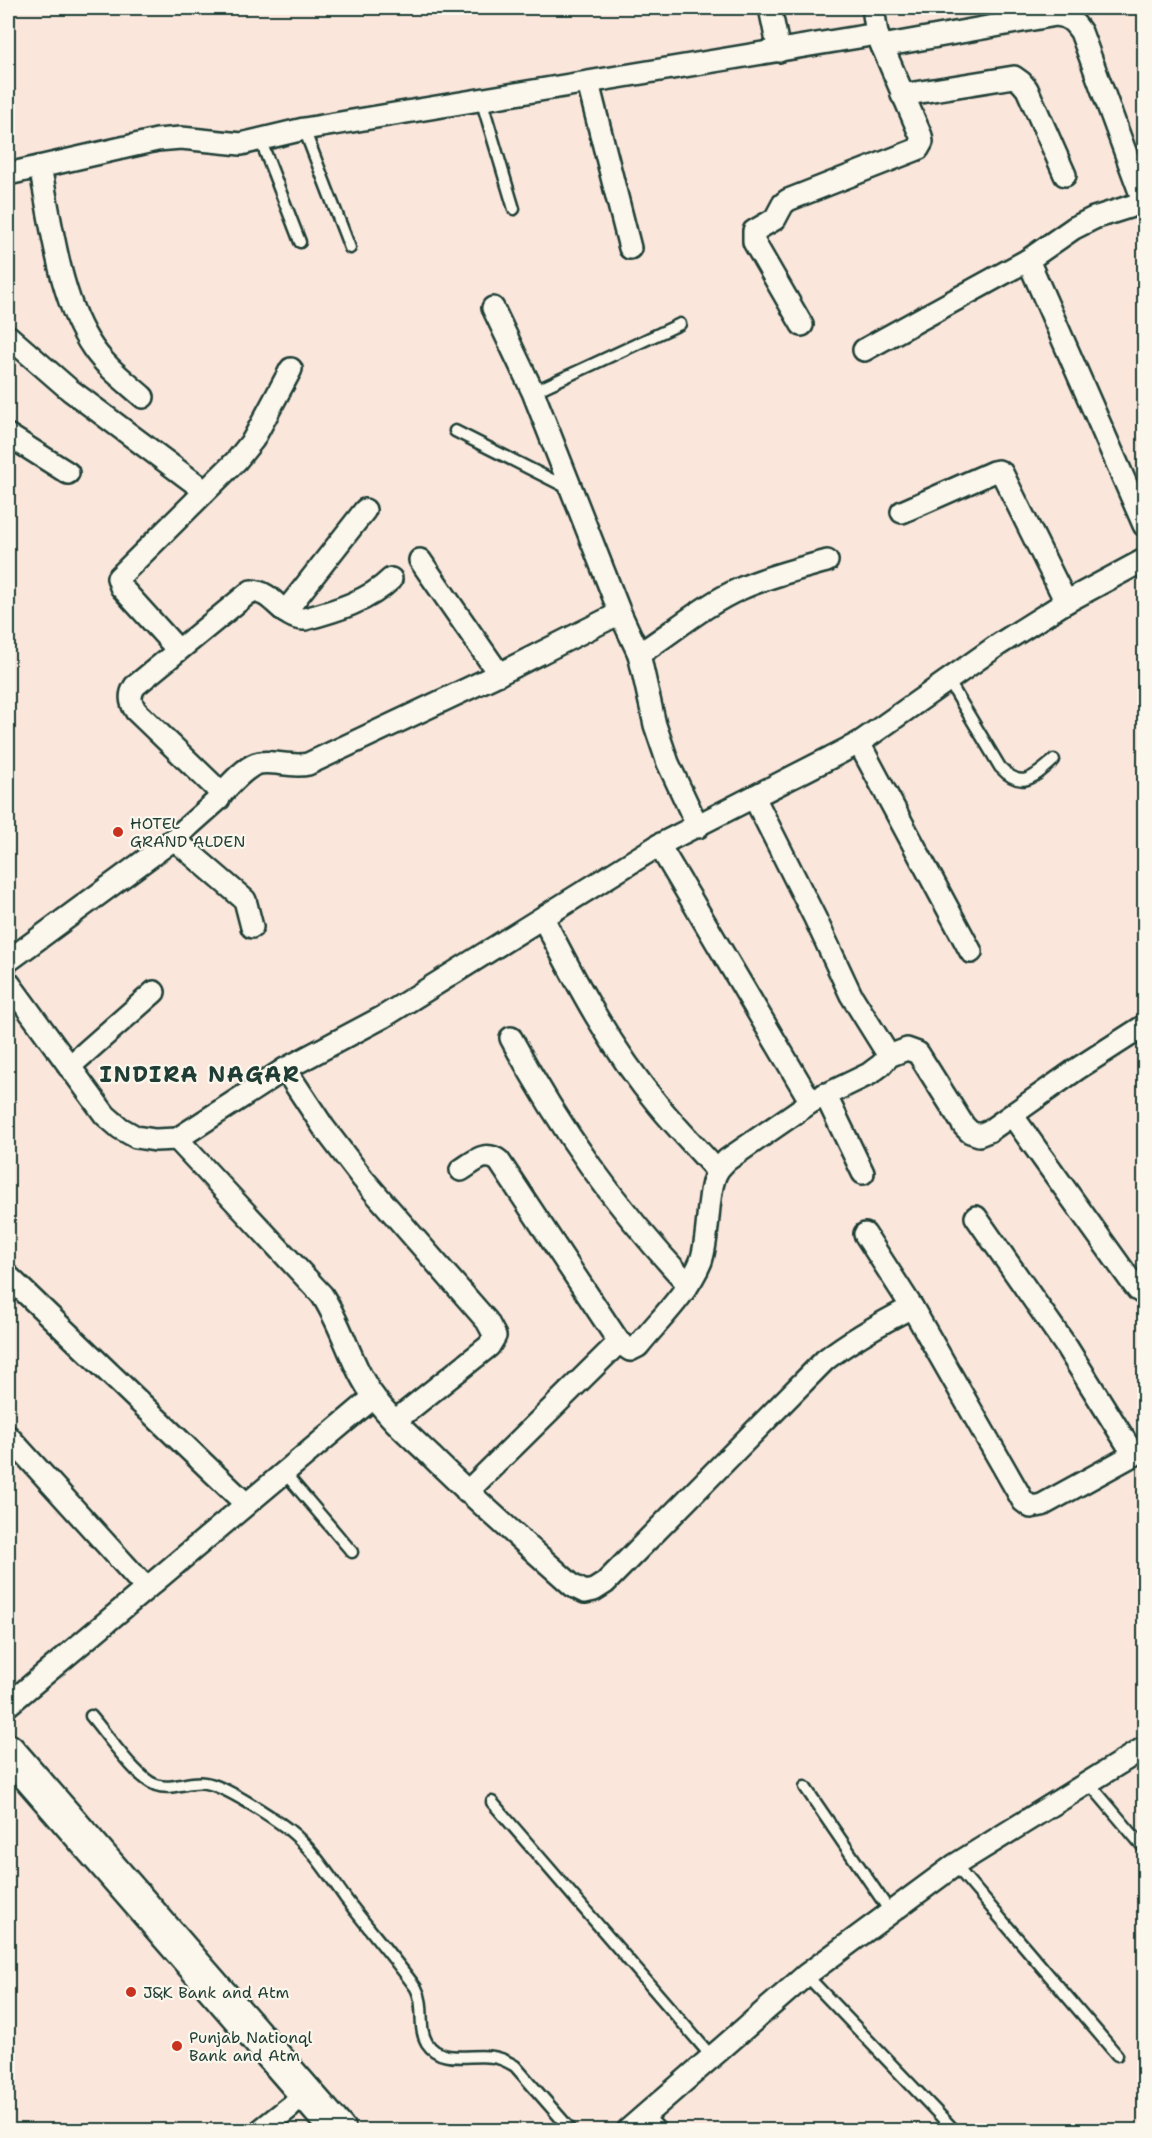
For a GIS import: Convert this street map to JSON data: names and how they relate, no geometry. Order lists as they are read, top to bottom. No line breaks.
{"districts":["INDIRA NAGAR"],"places":["HOTEL GRAND ALDEN","J&K Bank and Atm","Punjab Nationql Bank and Atm"]}
